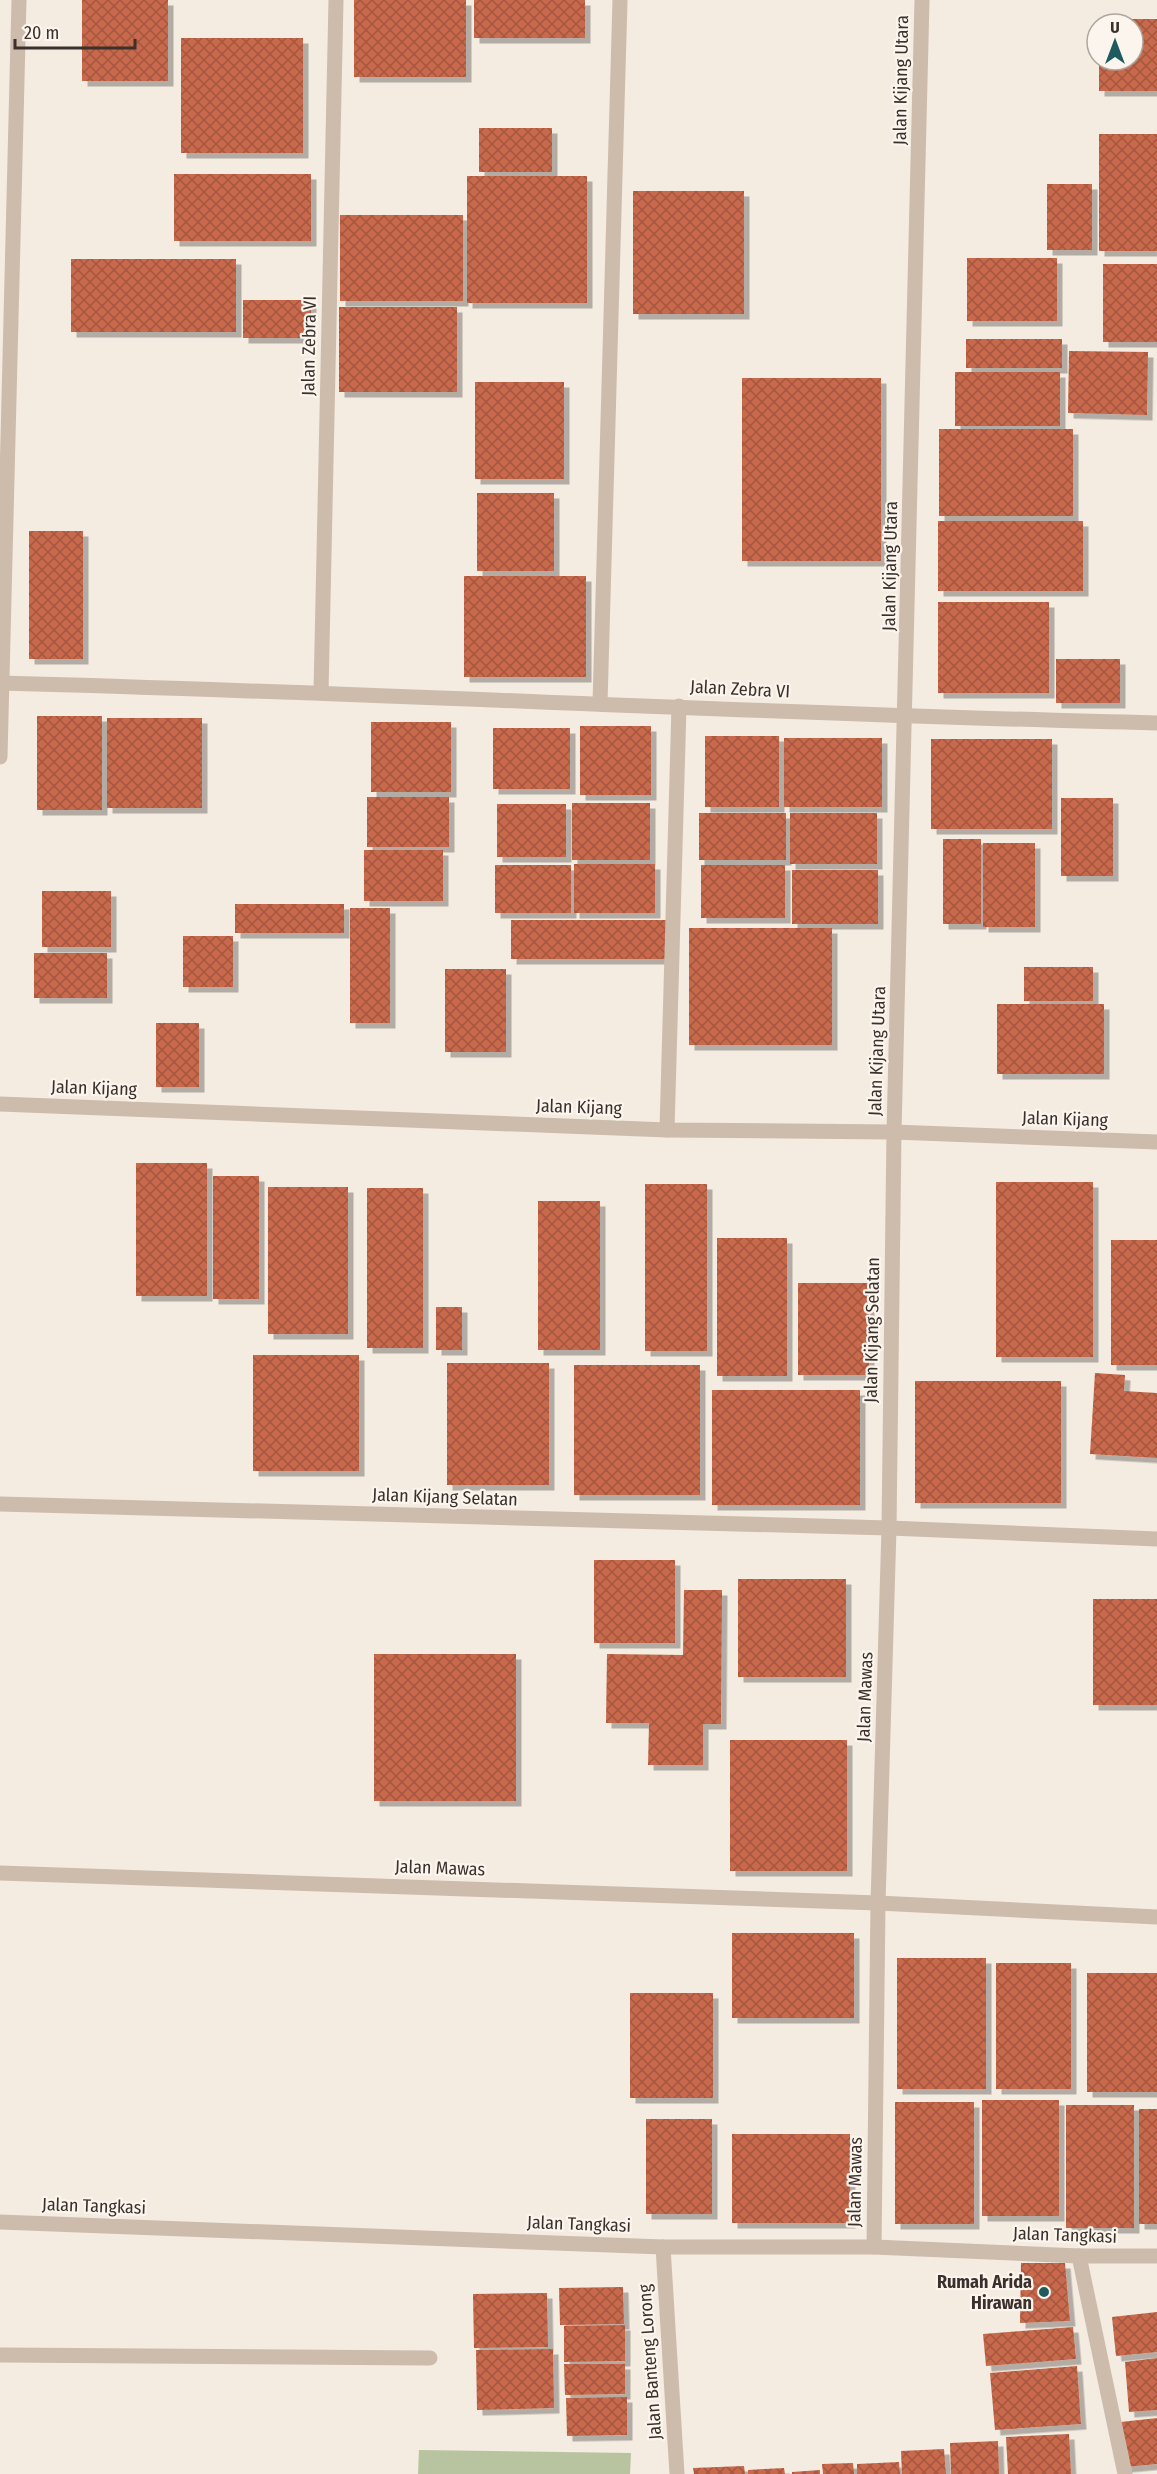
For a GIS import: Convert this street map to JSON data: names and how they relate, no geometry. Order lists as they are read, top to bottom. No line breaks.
{"streets":{"street":["Jalan Kijang Utara","Jalan Zebra VI","Jalan Kijang","Jalan Kijang Selatan","Jalan Mawas","Jalan Tangkasi","Jalan Banteng Lorong"]},"crossings":[["Jalan Kijang Utara","Jalan Zebra VI"],["Jalan Kijang Utara","Jalan Kijang"],["Jalan Kijang Utara","Jalan Kijang Selatan"],["Jalan Kijang","Jalan Kijang Selatan"],["Jalan Kijang Selatan","Jalan Mawas"],["Jalan Mawas","Jalan Tangkasi"],["Jalan Tangkasi","Jalan Banteng Lorong"]],"places":["Rumah Arida Hirawan"],"scale_bar":"20 m","north":"top"}
